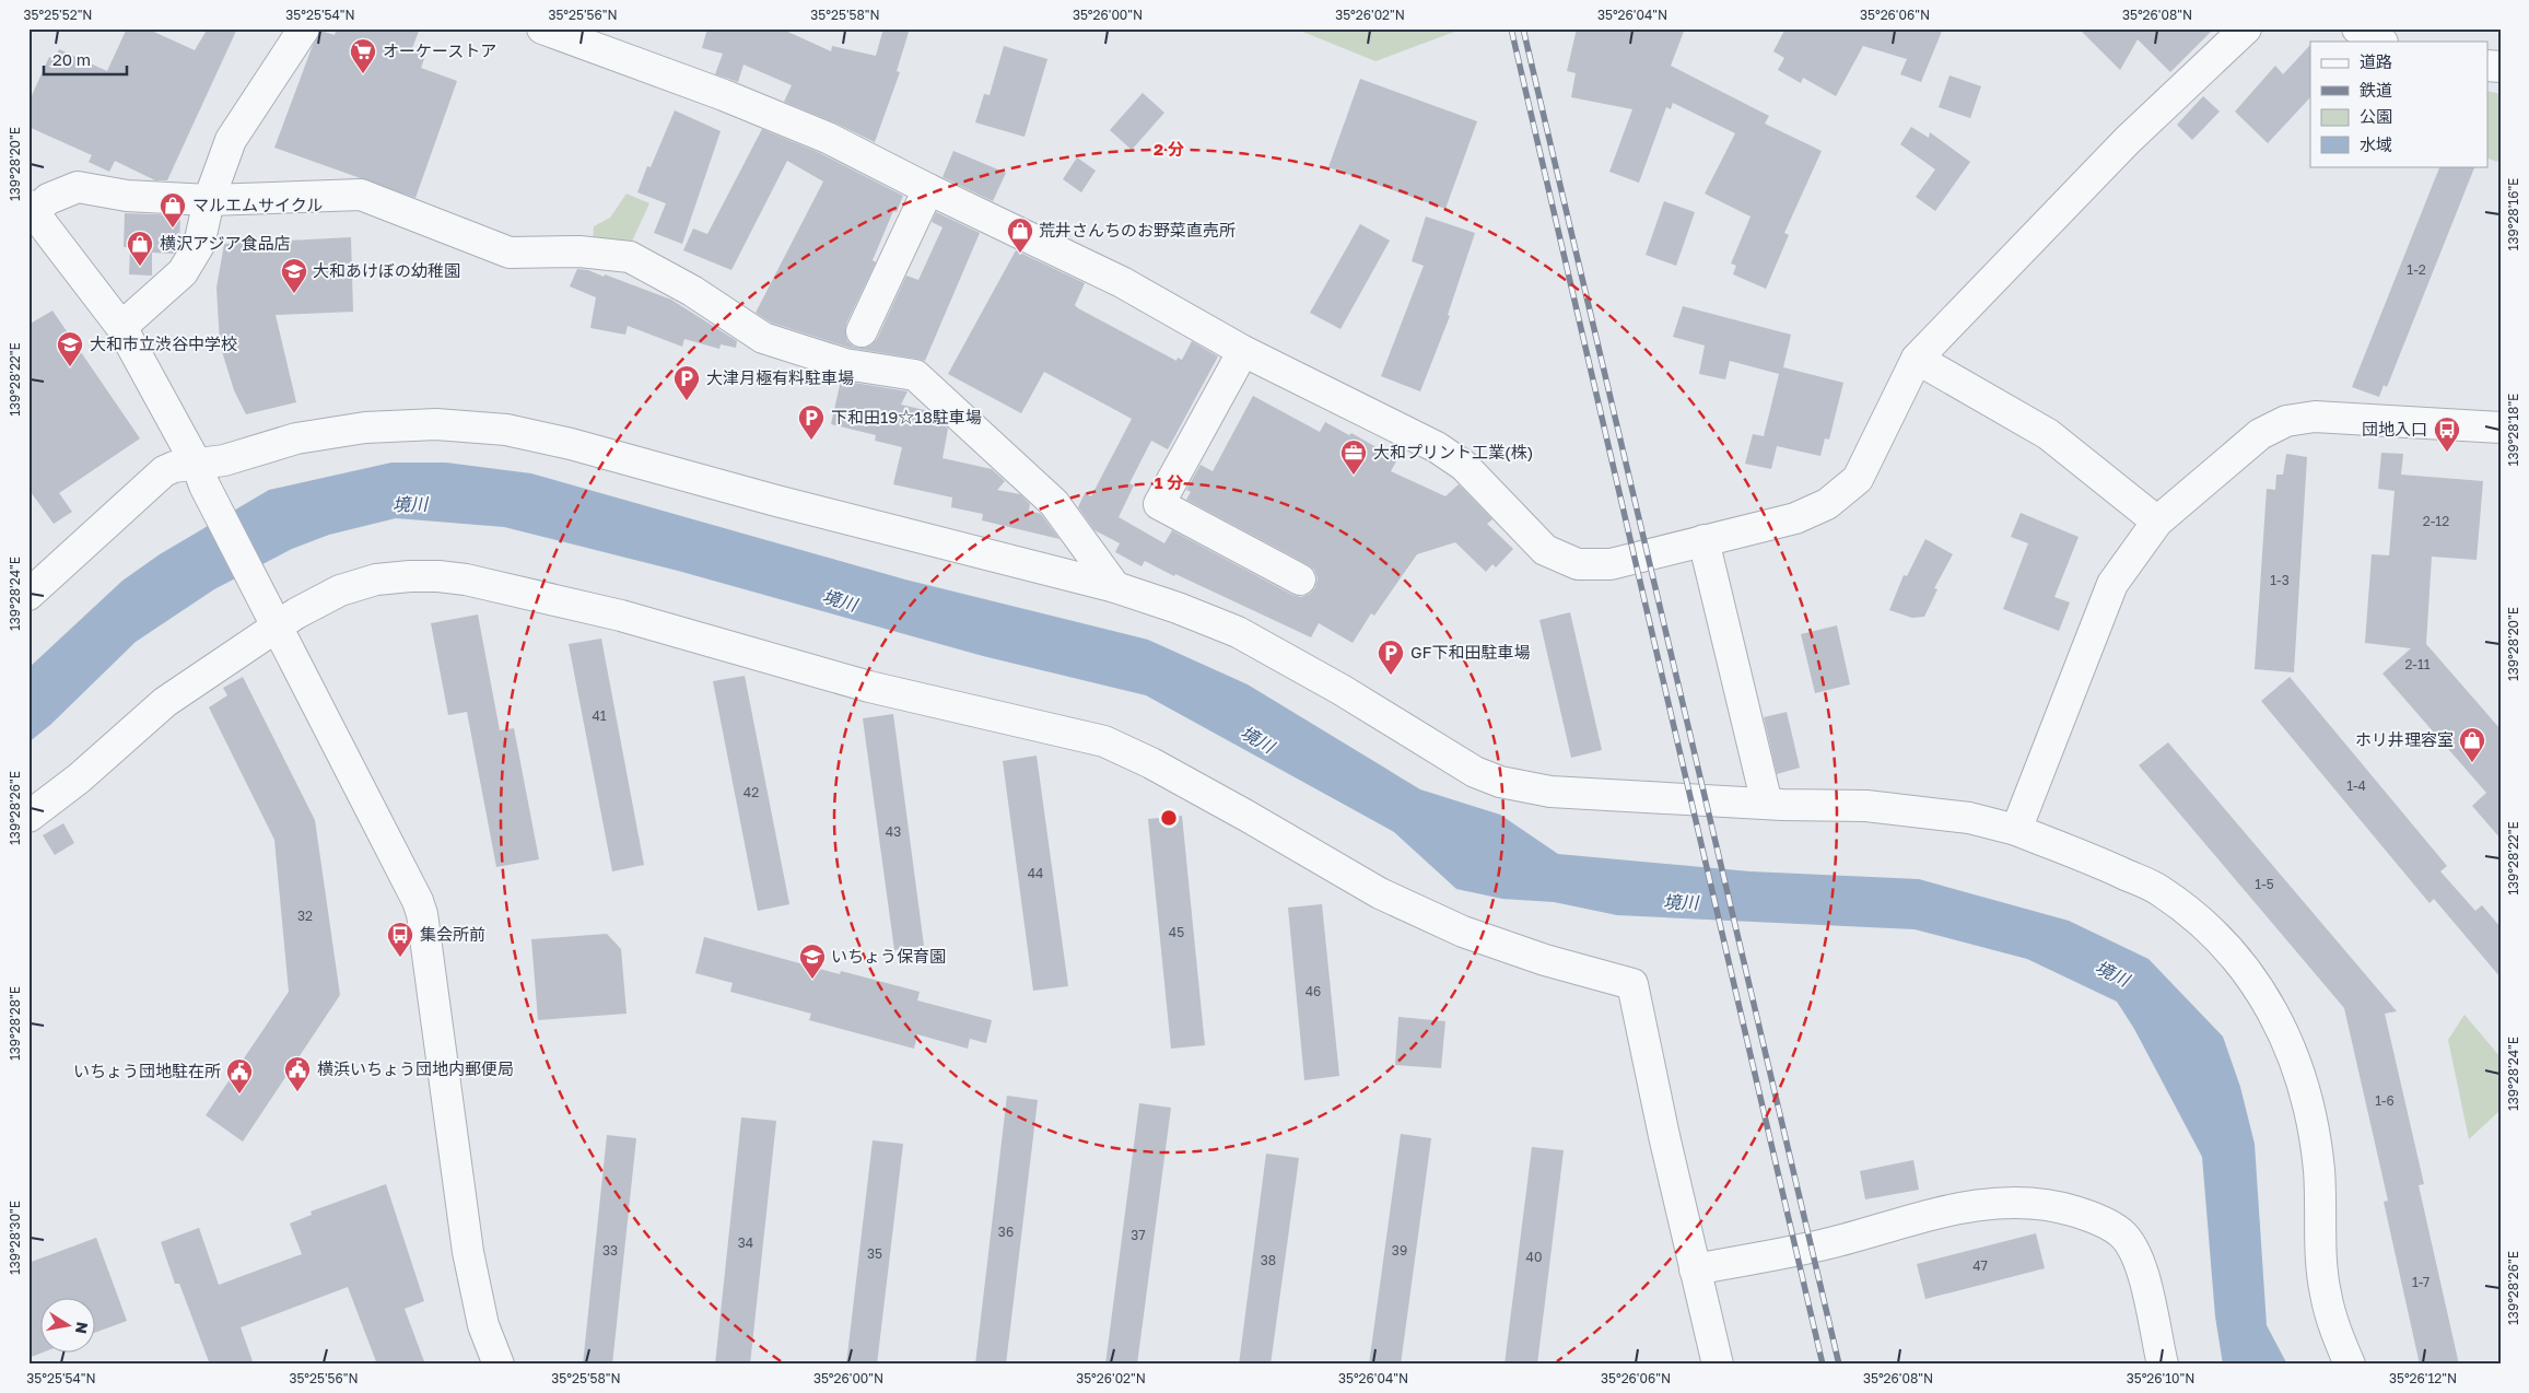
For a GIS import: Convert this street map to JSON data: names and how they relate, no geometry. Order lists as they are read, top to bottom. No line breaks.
{"water":["境川"],"places":{"supermarket":["オーケーストア"],"shop":["マルエムサイクル","荒井さんちのお野菜直売所","横沢アジア食品店","ホリ井理容室"],"school or university":["大和あけぼの幼稚園","大和市立渋谷中学校","いちょう保育園"],"parking":["大津月極有料駐車場","下和田19☆18駐車場","GF下和田駐車場"],"bus stop":["団地入口","集会所前"],"office":["大和プリント工業(株)"],"public building":["横浜いちょう団地内郵便局","いちょう団地駐在所"]},"house_numbers":["1-2","2-12","1-3","2-11","41","1-4","42","43","44","1-5","32","45","46","1-6","36","37","34","33","39","35","40","38","47","1-7"],"legend":["道路","鉄道","公園","水域"],"scale_bar":"20 m","north":"right","coordinates":["35°25'52\"N","35°25'54\"N","35°25'56\"N","35°25'58\"N","35°26'00\"N","35°26'02\"N","35°26'04\"N","35°26'06\"N","35°26'08\"N","139°28'20\"E","139°28'16\"E","139°28'22\"E","139°28'18\"E","139°28'24\"E","139°28'26\"E","139°28'28\"E","139°28'30\"E","35°26'10\"N","35°26'12\"N"],"rings":["2 分","1 分"]}
